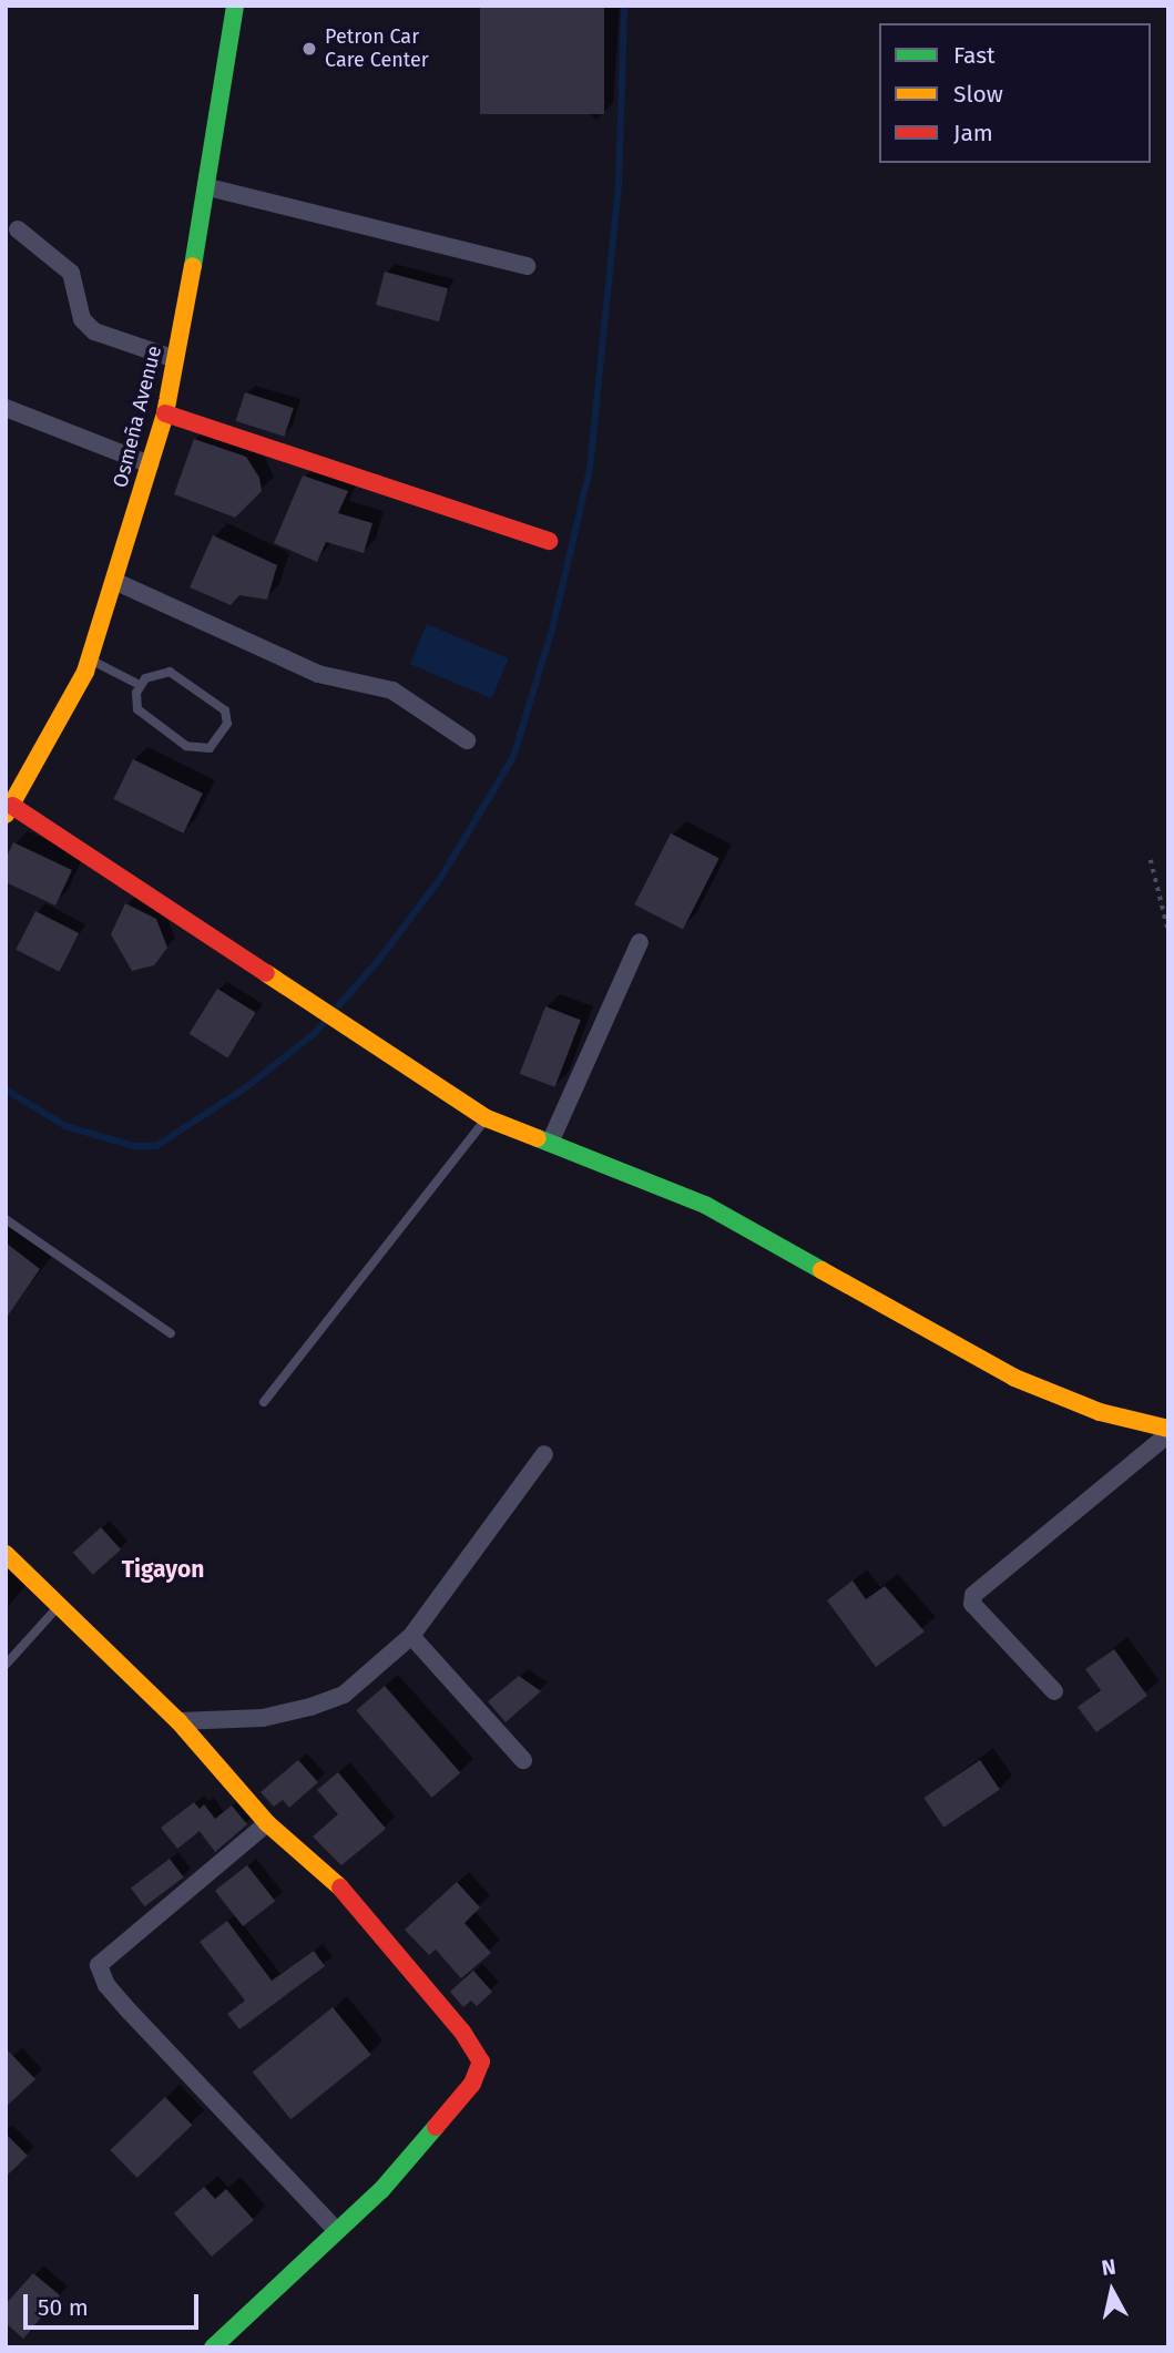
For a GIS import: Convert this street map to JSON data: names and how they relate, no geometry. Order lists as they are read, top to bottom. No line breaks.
{"streets":{"street":["Osmeña Avenue"]},"districts":["Tigayon"],"places":["Petron Car Care Center"],"legend":["Fast","Slow","Jam"],"scale_bar":"50 m","north":"top"}
